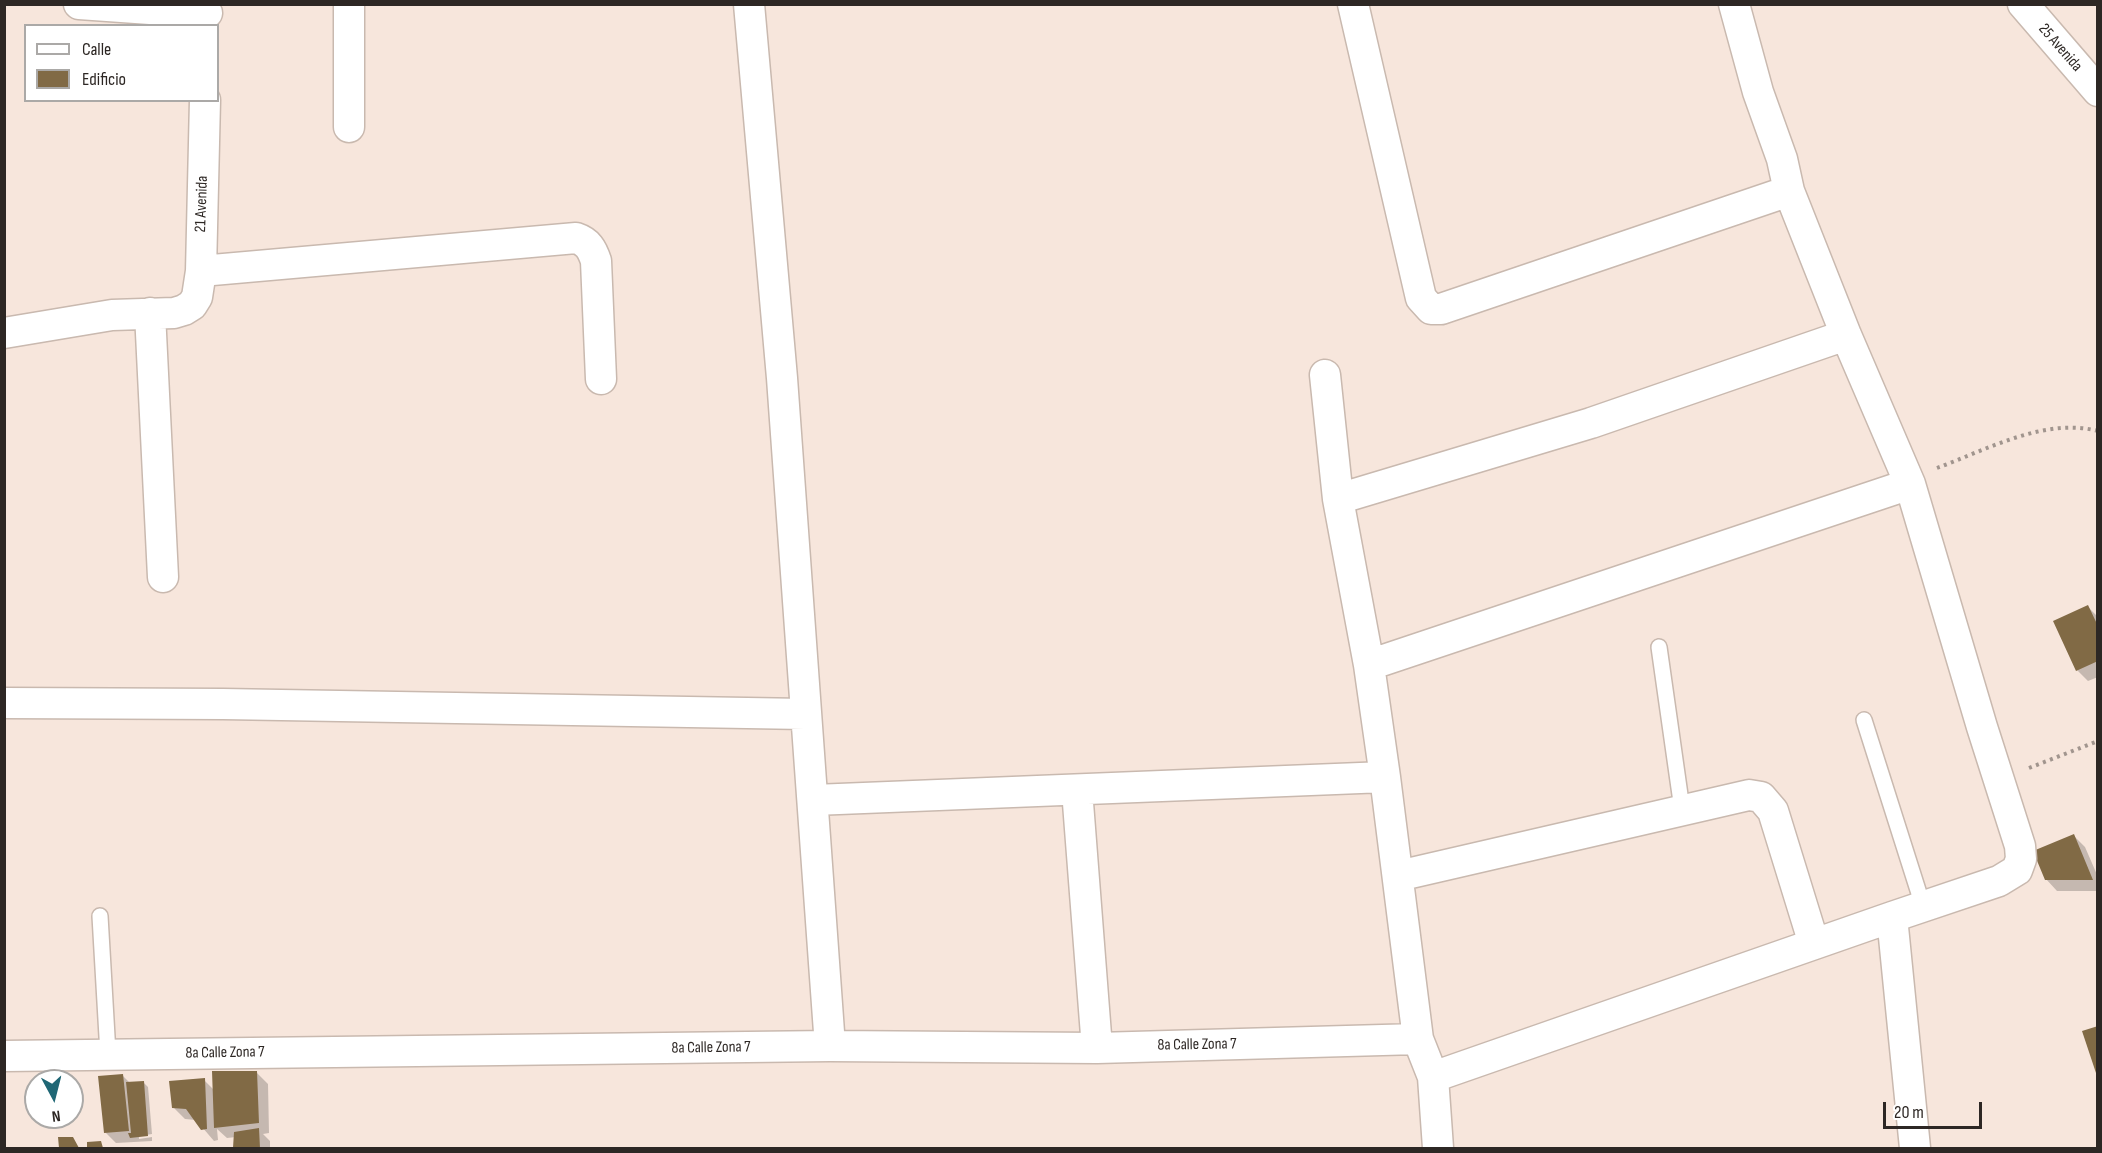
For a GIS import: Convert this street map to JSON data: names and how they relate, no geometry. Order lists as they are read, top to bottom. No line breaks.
{"streets":{"street":["25 Avenida","21 Avenida","8a Calle Zona 7"]},"legend":["Calle","Edificio"],"scale_bar":"20 m","north":"bottom"}
